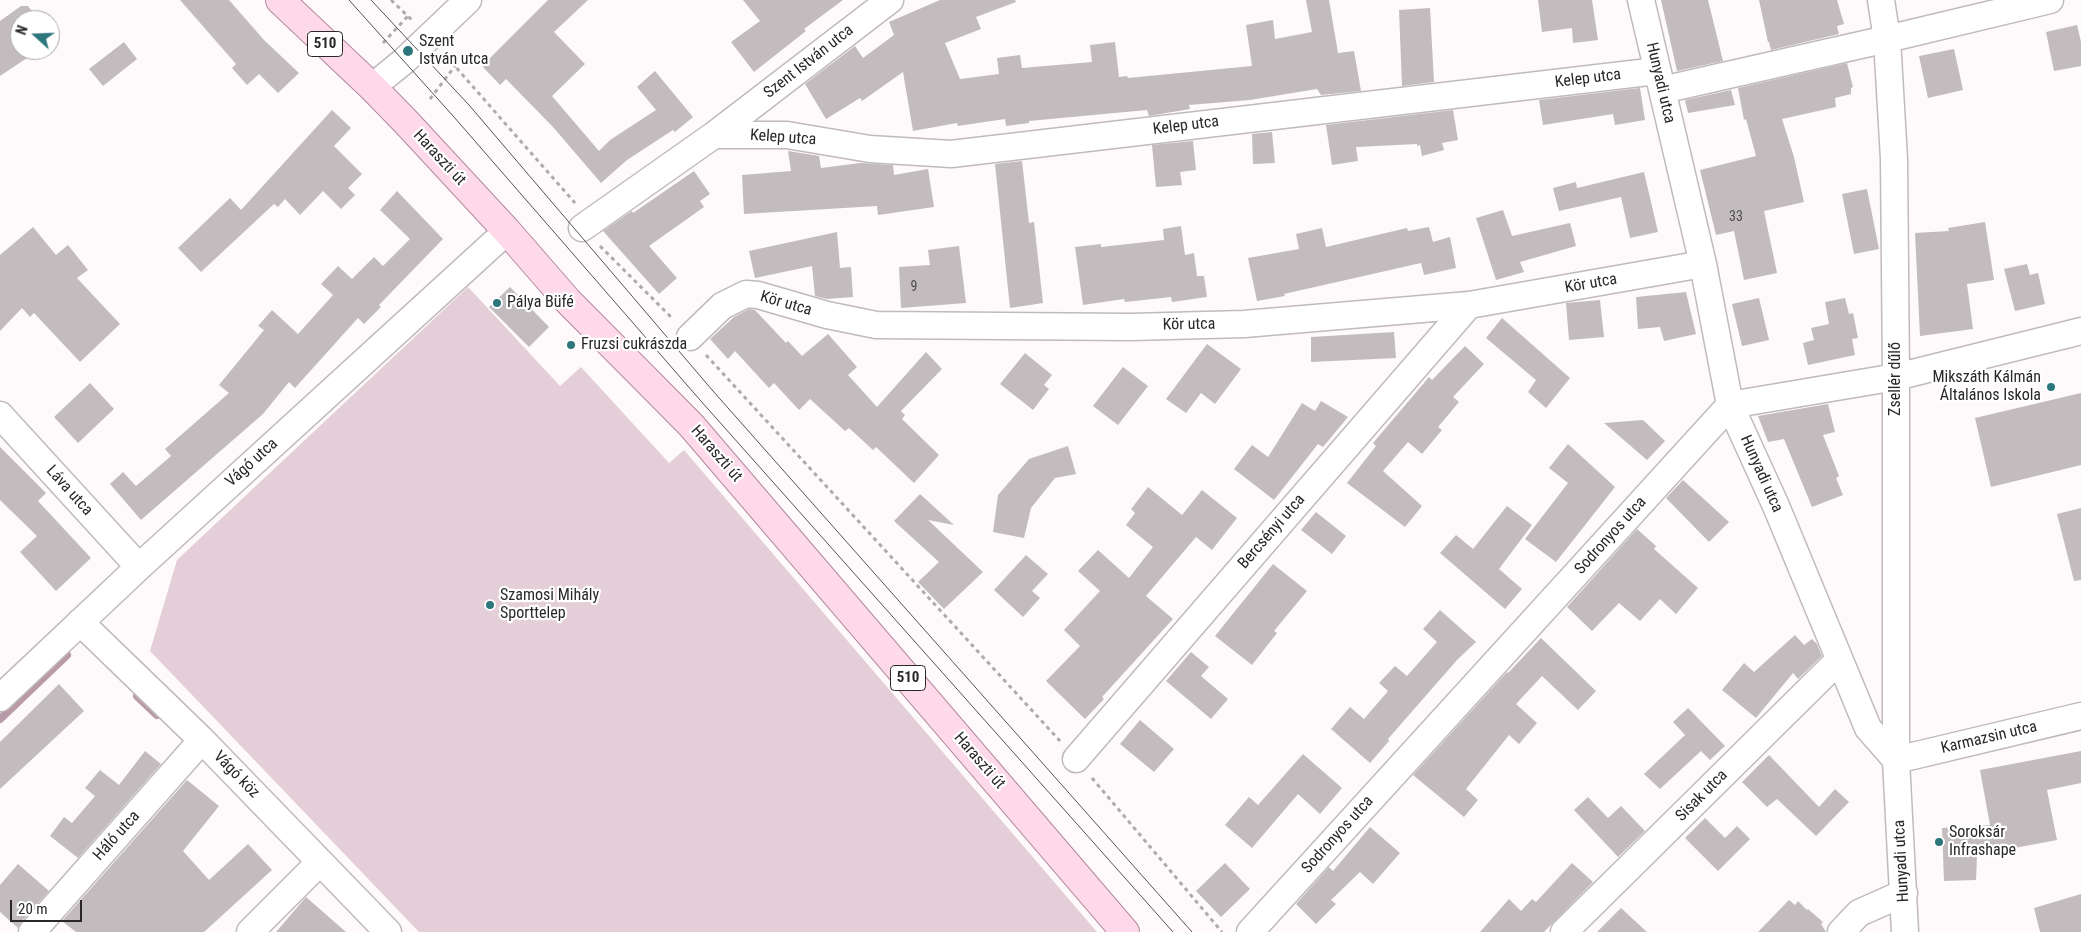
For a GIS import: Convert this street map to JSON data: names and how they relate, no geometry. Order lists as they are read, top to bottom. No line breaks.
{"streets":{"main road":["510","Haraszti út"],"street":["Szent István utca","Kelep utca","Hunyadi utca","Kör utca","Zsellér dűlő","Vágó utca","Láva utca","Bercsényi utca","Sodronyos utca","Karmazsin utca","Vágó köz","Sisak utca","Háló utca"]},"crossings":[["Szent István utca","Kelep utca"],["Kelep utca","Hunyadi utca"],["Kelep utca","Zsellér dűlő"],["Hunyadi utca","Kör utca"],["Hunyadi utca","Zsellér dűlő"],["Hunyadi utca","Sodronyos utca"],["Hunyadi utca","Karmazsin utca"],["Hunyadi utca","Sisak utca"],["Haraszti út","Vágó utca"],["Kör utca","Bercsényi utca"],["Zsellér dűlő","Karmazsin utca"],["Vágó utca","Láva utca"],["Vágó utca","Vágó köz"],["Vágó köz","Háló utca"]],"places":["Szent István utca","Pálya Büfé","Fruzsi cukrászda","Mikszáth Kálmán Általános Iskola","Szamosi Mihály Sporttelep","Soroksár Infrashape"],"house_numbers":["33","9"],"scale_bar":"20 m","north":"left"}
